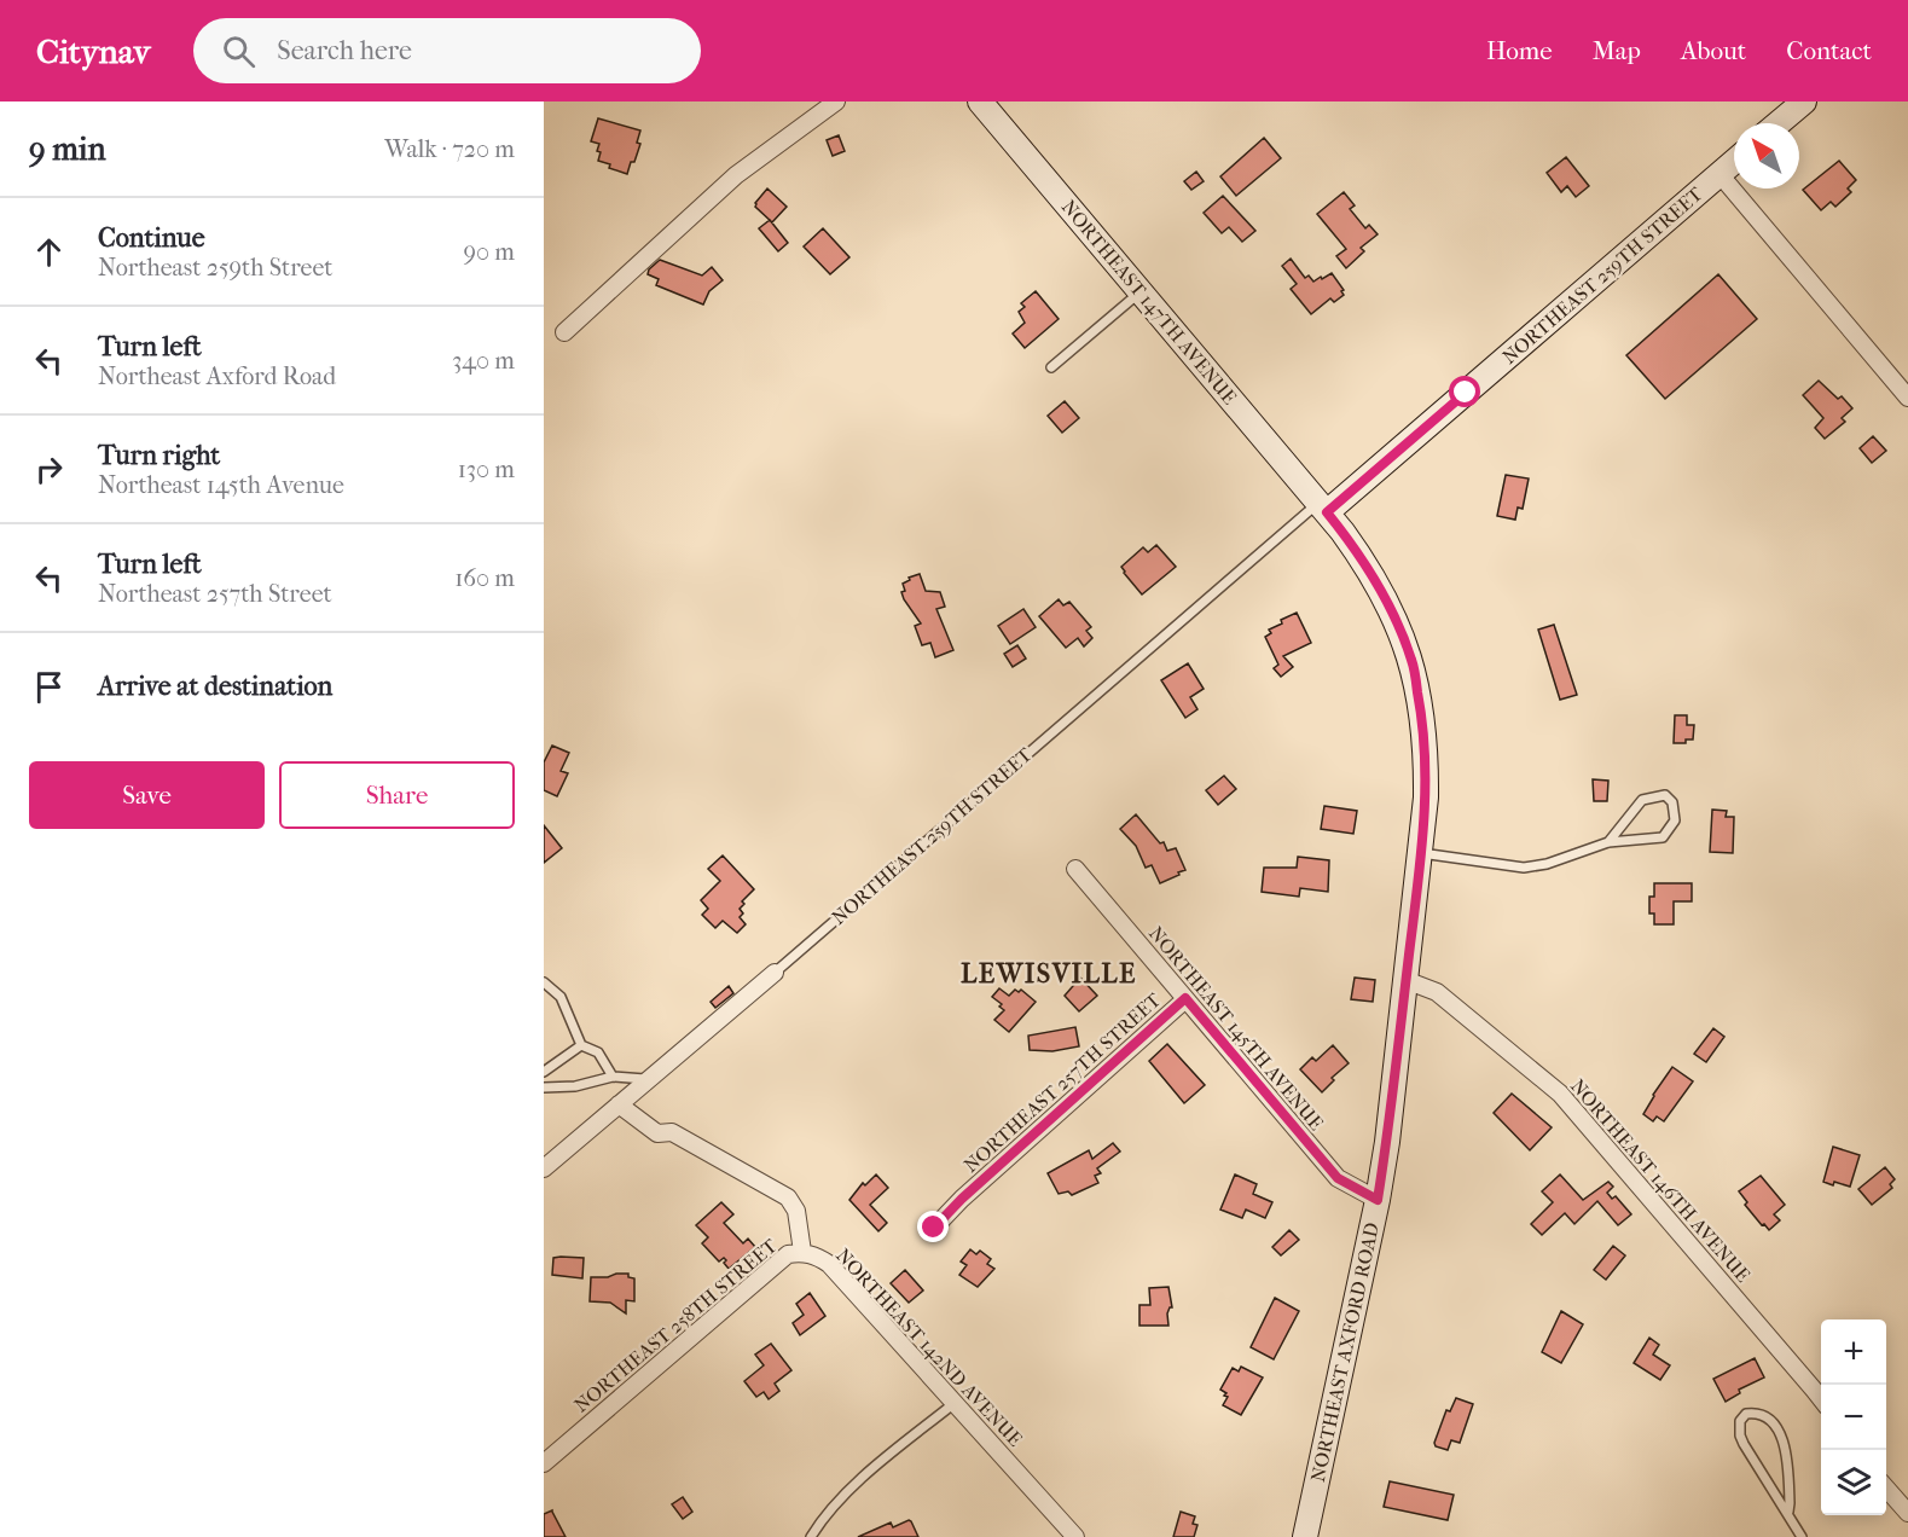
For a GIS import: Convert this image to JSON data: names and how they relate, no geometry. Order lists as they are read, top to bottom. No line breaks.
{"streets":{"main road":["NORTHEAST 259TH STREET","NORTHEAST 147TH AVENUE","NORTHEAST AXFORD ROAD"],"street":["NORTHEAST 145TH AVENUE","NORTHEAST 257TH STREET","NORTHEAST 146TH AVENUE","NORTHEAST 258TH STREET","NORTHEAST 142ND AVENUE"]},"crossings":[["NORTHEAST 259TH STREET","NORTHEAST 147TH AVENUE"],["NORTHEAST 259TH STREET","NORTHEAST 142ND AVENUE"],["NORTHEAST 259TH STREET","NORTHEAST AXFORD ROAD"],["NORTHEAST 147TH AVENUE","NORTHEAST AXFORD ROAD"],["NORTHEAST 145TH AVENUE","NORTHEAST 257TH STREET"],["NORTHEAST 145TH AVENUE","NORTHEAST AXFORD ROAD"],["NORTHEAST 146TH AVENUE","NORTHEAST AXFORD ROAD"],["NORTHEAST 258TH STREET","NORTHEAST 142ND AVENUE"]],"districts":["LEWISVILLE"],"north":"top left","page":{"header":"Citynav","search":"Search here","nav":["Home","Map","About","Contact"],"heading":["9 min","Walk · 720 m"],"list":[["Continue","Northeast 259th Street","90 m"],["Turn left","Northeast Axford Road","340 m"],["Turn right","Northeast 145th Avenue","130 m"],["Turn left","Northeast 257th Street","160 m"],"Arrive at destination"],"buttons":["Save","Share"],"map_buttons":["+","−"]}}
